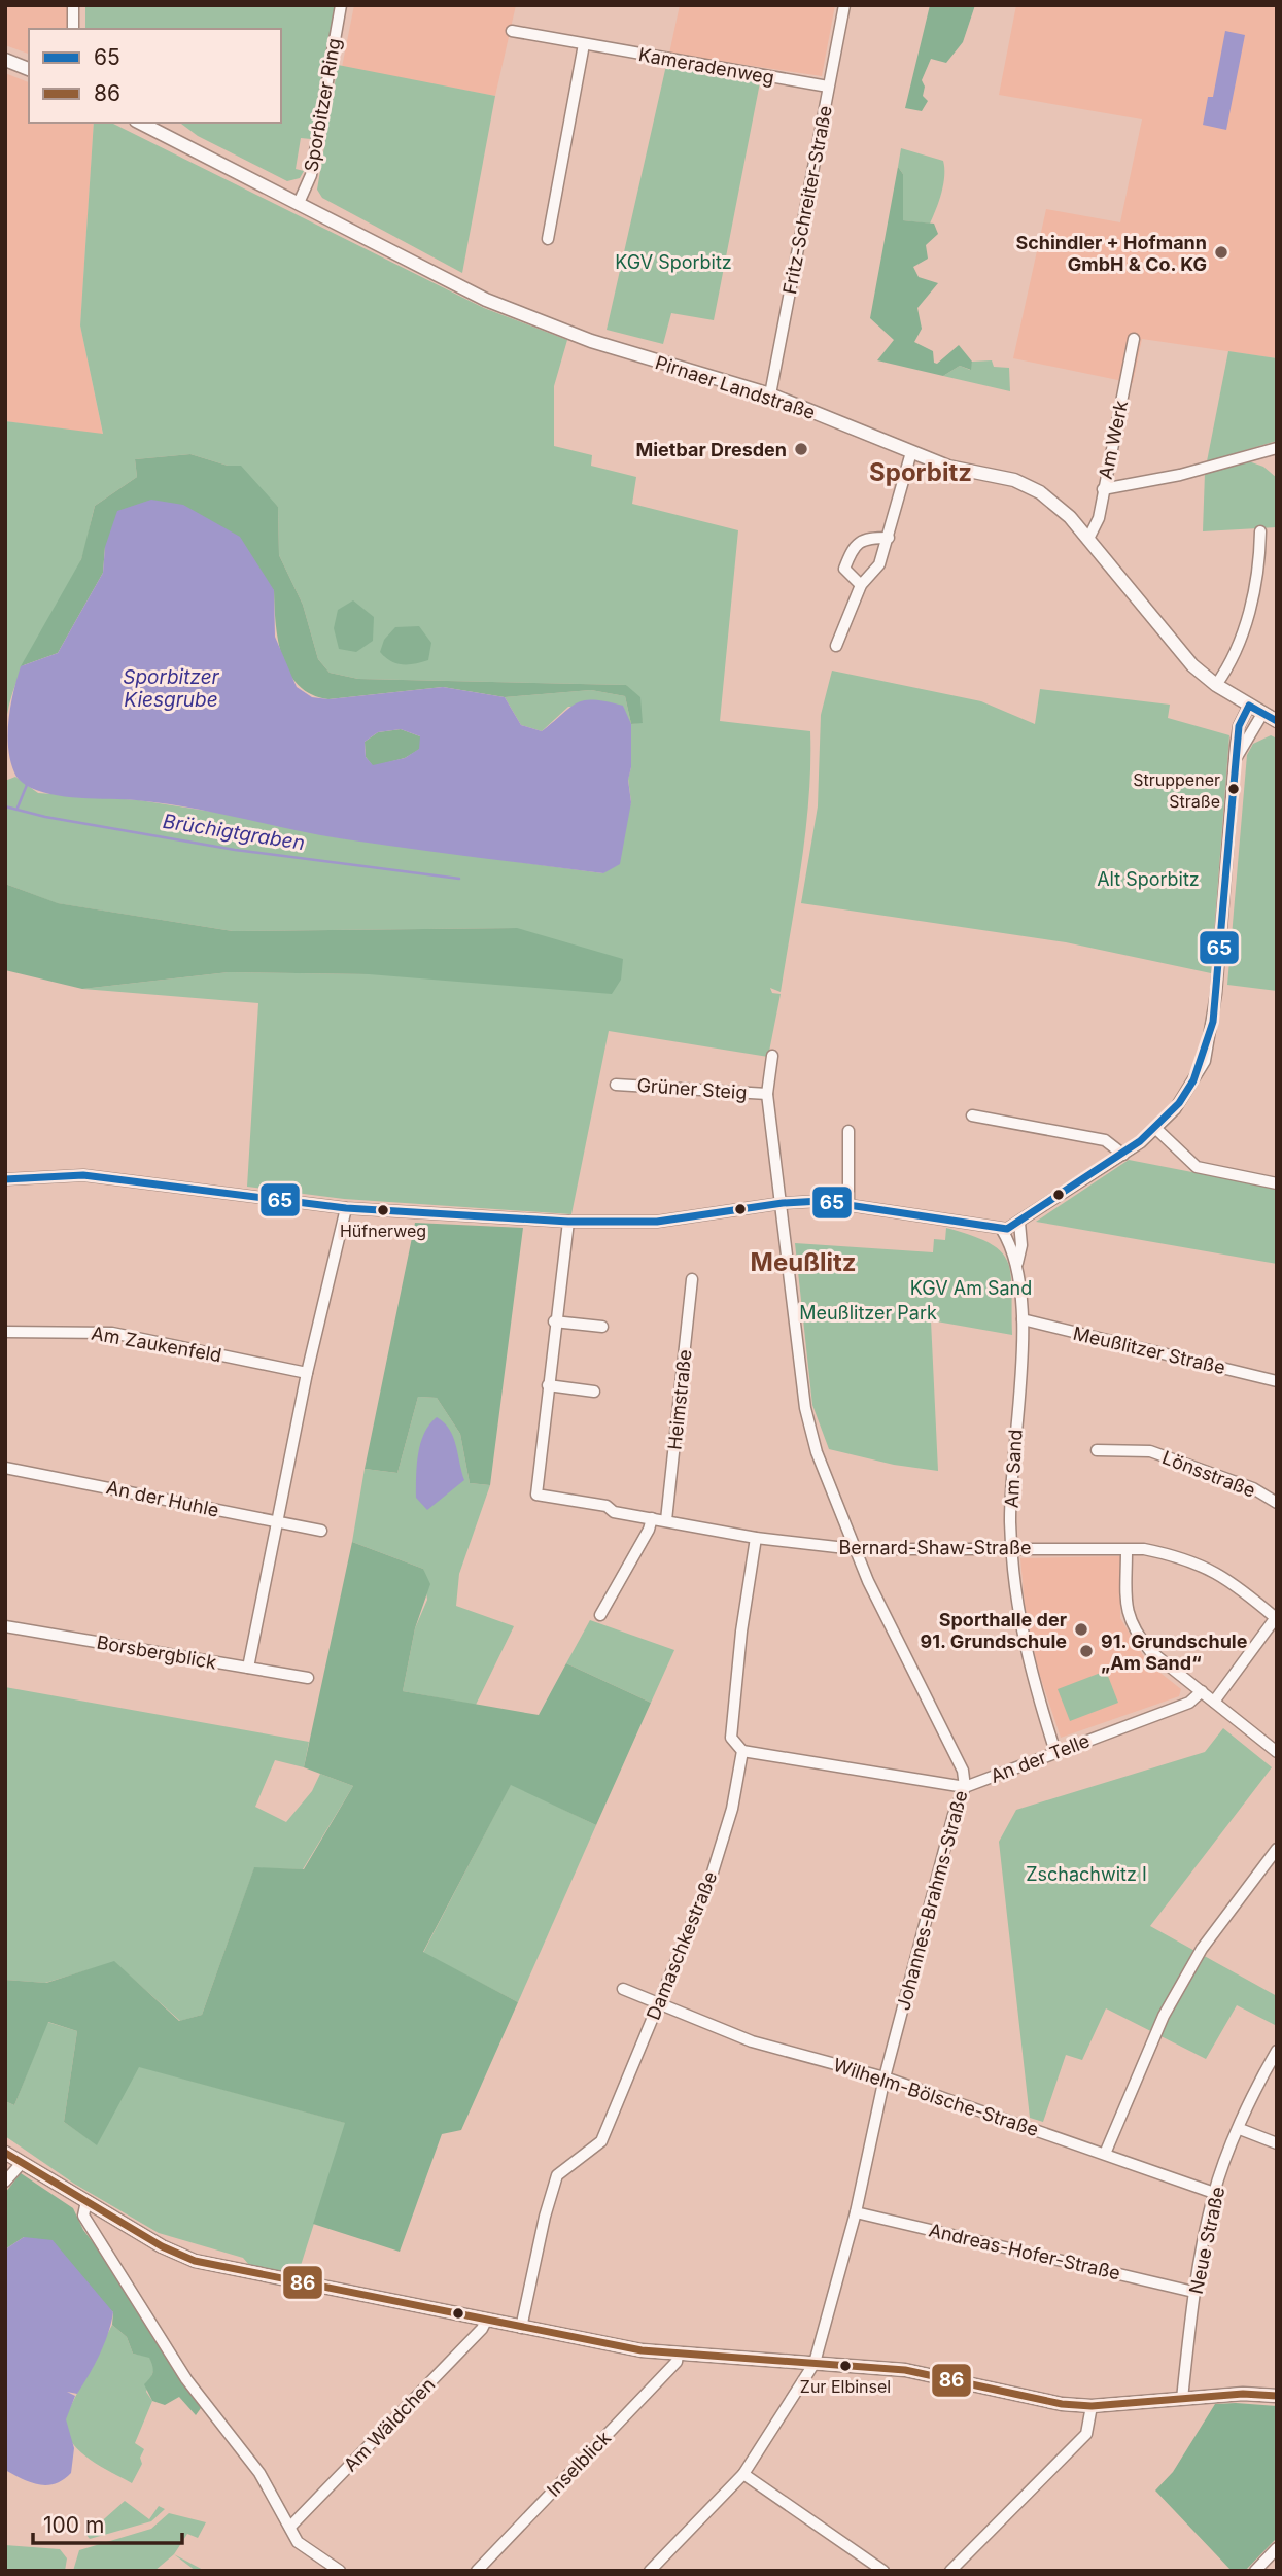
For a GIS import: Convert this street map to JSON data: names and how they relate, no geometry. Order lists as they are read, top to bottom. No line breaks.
{"streets":{"street":["Kameradenweg","Sporbitzer Ring","Fritz-Schreiter-Straße","Pirnaer Landstraße","Am Werk","Grüner Steig","Am Zaukenfeld","Meußlitzer Straße","Heimstraße","Am Sand","Lönsstraße","An der Huhle","Bernard-Shaw-Straße","Borsbergblick","An der Telle","Johannes-Brahms-Straße","Damaschkestraße","Wilhelm-Bölsche-Straße","Neue Straße","Andreas-Hofer-Straße","Am Wäldchen","Inselblick"]},"crossings":[["Kameradenweg","Fritz-Schreiter-Straße"],["Sporbitzer Ring","Pirnaer Landstraße"],["Fritz-Schreiter-Straße","Pirnaer Landstraße"],["Pirnaer Landstraße","Am Werk"],["Grüner Steig","Johannes-Brahms-Straße"],["Meußlitzer Straße","Am Sand"],["Heimstraße","Bernard-Shaw-Straße"],["Am Sand","Bernard-Shaw-Straße"],["Am Sand","An der Telle"],["Bernard-Shaw-Straße","Johannes-Brahms-Straße"],["Bernard-Shaw-Straße","Damaschkestraße"],["An der Telle","Johannes-Brahms-Straße"],["An der Telle","Damaschkestraße"],["Johannes-Brahms-Straße","Wilhelm-Bölsche-Straße"],["Johannes-Brahms-Straße","Andreas-Hofer-Straße"],["Damaschkestraße","Wilhelm-Bölsche-Straße"],["Wilhelm-Bölsche-Straße","Neue Straße"],["Neue Straße","Andreas-Hofer-Straße"]],"districts":["Sporbitz","Meußlitz"],"water":["Sporbitzer Kiesgrube","Brüchigtgraben"],"parks":["KGV Sporbitz","Alt Sporbitz","KGV Am Sand","Meußlitzer Park","Zschachwitz I"],"places":["Schindler + Hofmann GmbH & Co. KG","Mietbar Dresden","Struppener Straße","Hüfnerweg","Sporthalle der 91. Grundschule","91. Grundschule „Am Sand“","Zur Elbinsel"],"lines":["transit line 65","transit line 86"],"legend":["65","86"],"scale_bar":"100 m"}
